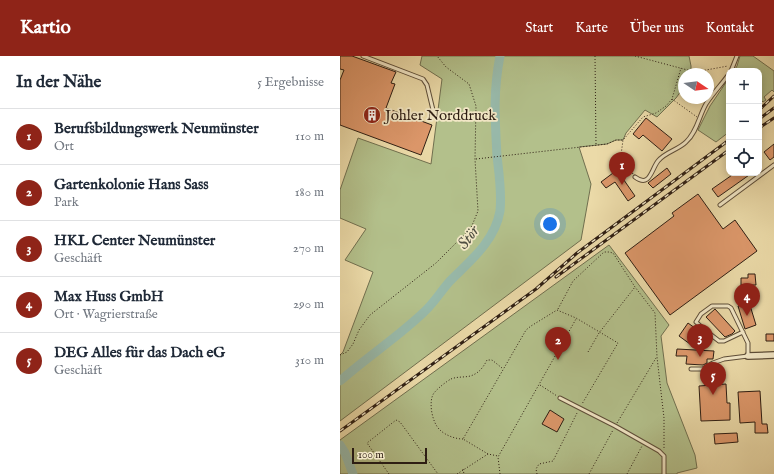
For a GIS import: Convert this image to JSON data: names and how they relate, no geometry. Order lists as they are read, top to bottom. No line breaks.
{"water":["Stör"],"places":{"building":["Johler Norddruck"]},"scale_bar":"100 m","north":"right","page":{"header":"Kartio","nav":["Start","Karte","Über uns","Kontakt"],"heading":["In der Nähe","5 Ergebnisse"],"map_buttons":["+","−"],"list":[{"mark":"1","name":"Berufsbildungswerk Neumünster","note":"Ort","value":"110 m"},{"mark":"2","name":"Gartenkolonie Hans Sass","note":"Park","value":"180 m"},{"mark":"3","name":"HKL Center Neumünster","note":"Geschäft","value":"270 m"},{"mark":"4","name":"Max Huss GmbH","note":"Ort · Wagrierstraße","value":"290 m"},{"mark":"5","name":"DEG Alles für das Dach eG","note":"Geschäft","value":"310 m"}],"pins":["1","4","3","2","5"],"scale":"100 m"}}
